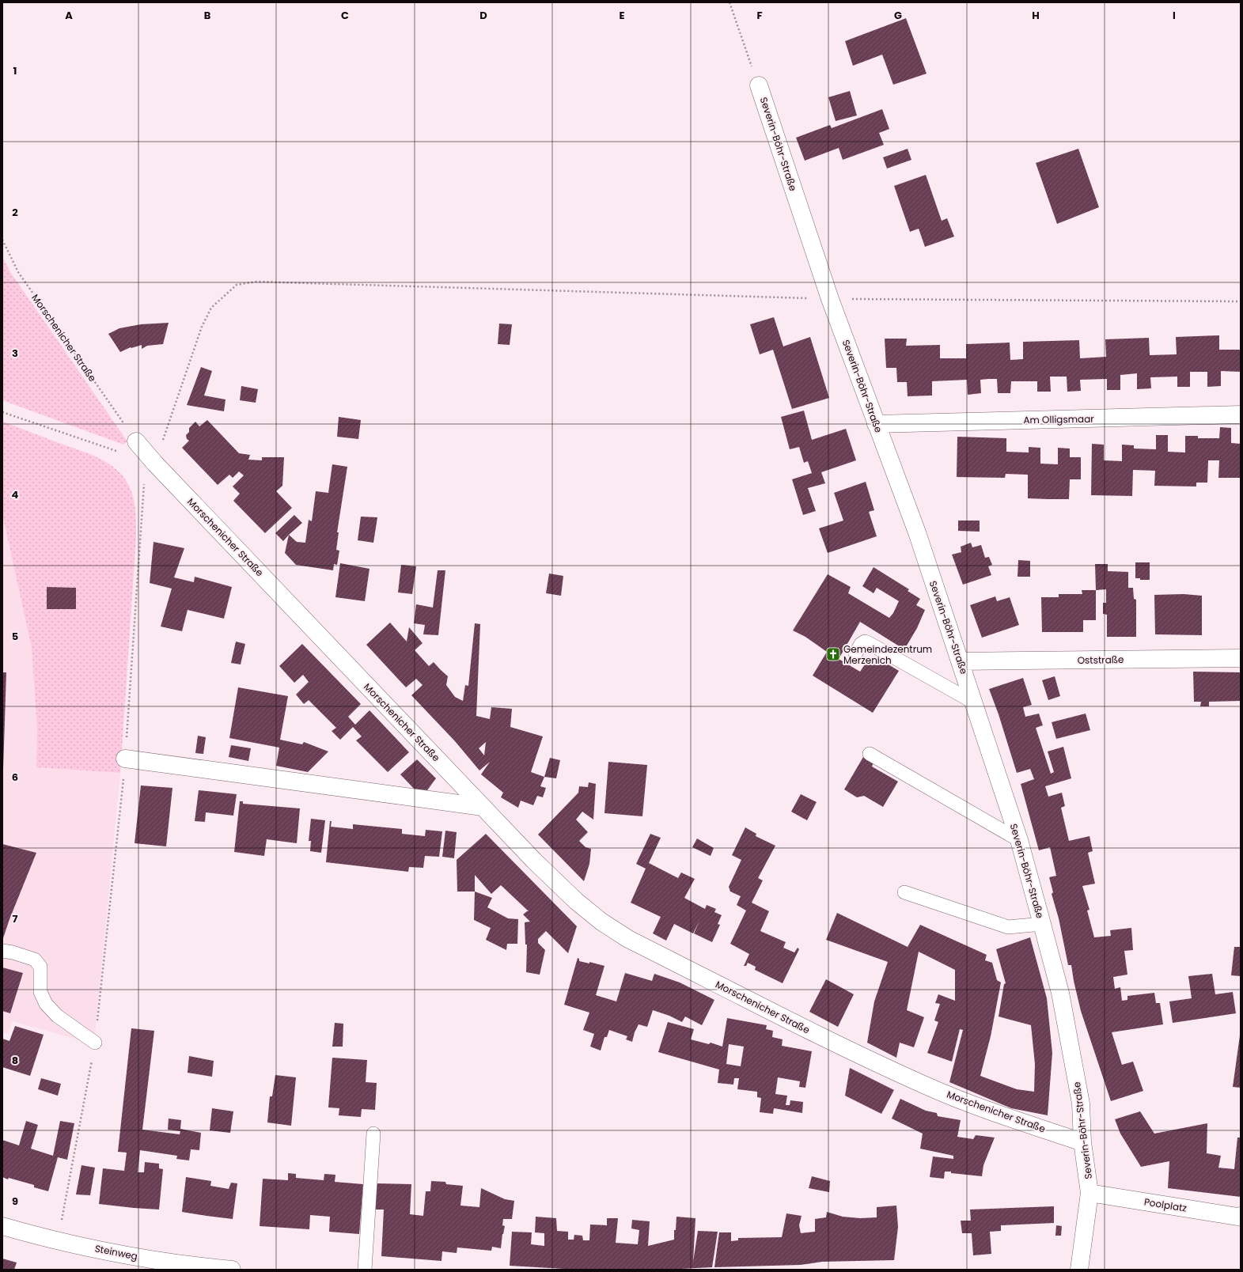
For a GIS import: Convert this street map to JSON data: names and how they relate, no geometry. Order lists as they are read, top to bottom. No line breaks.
{"streets":{"street":["Severin-Böhr-Straße","Morschenicher Straße","Am Olligsmaar","Oststraße","Poolplatz","Steinweg"]},"crossings":[["Severin-Böhr-Straße","Morschenicher Straße"],["Severin-Böhr-Straße","Am Olligsmaar"],["Severin-Böhr-Straße","Oststraße"],["Severin-Böhr-Straße","Poolplatz"]],"places":{"church":["Gemeindezentrum Merzenich"]},"grid":{"columns":["A","B","C","D","E","F","G","H","I"],"rows":["1","2","3","4","5","6","7","8","9"]}}
